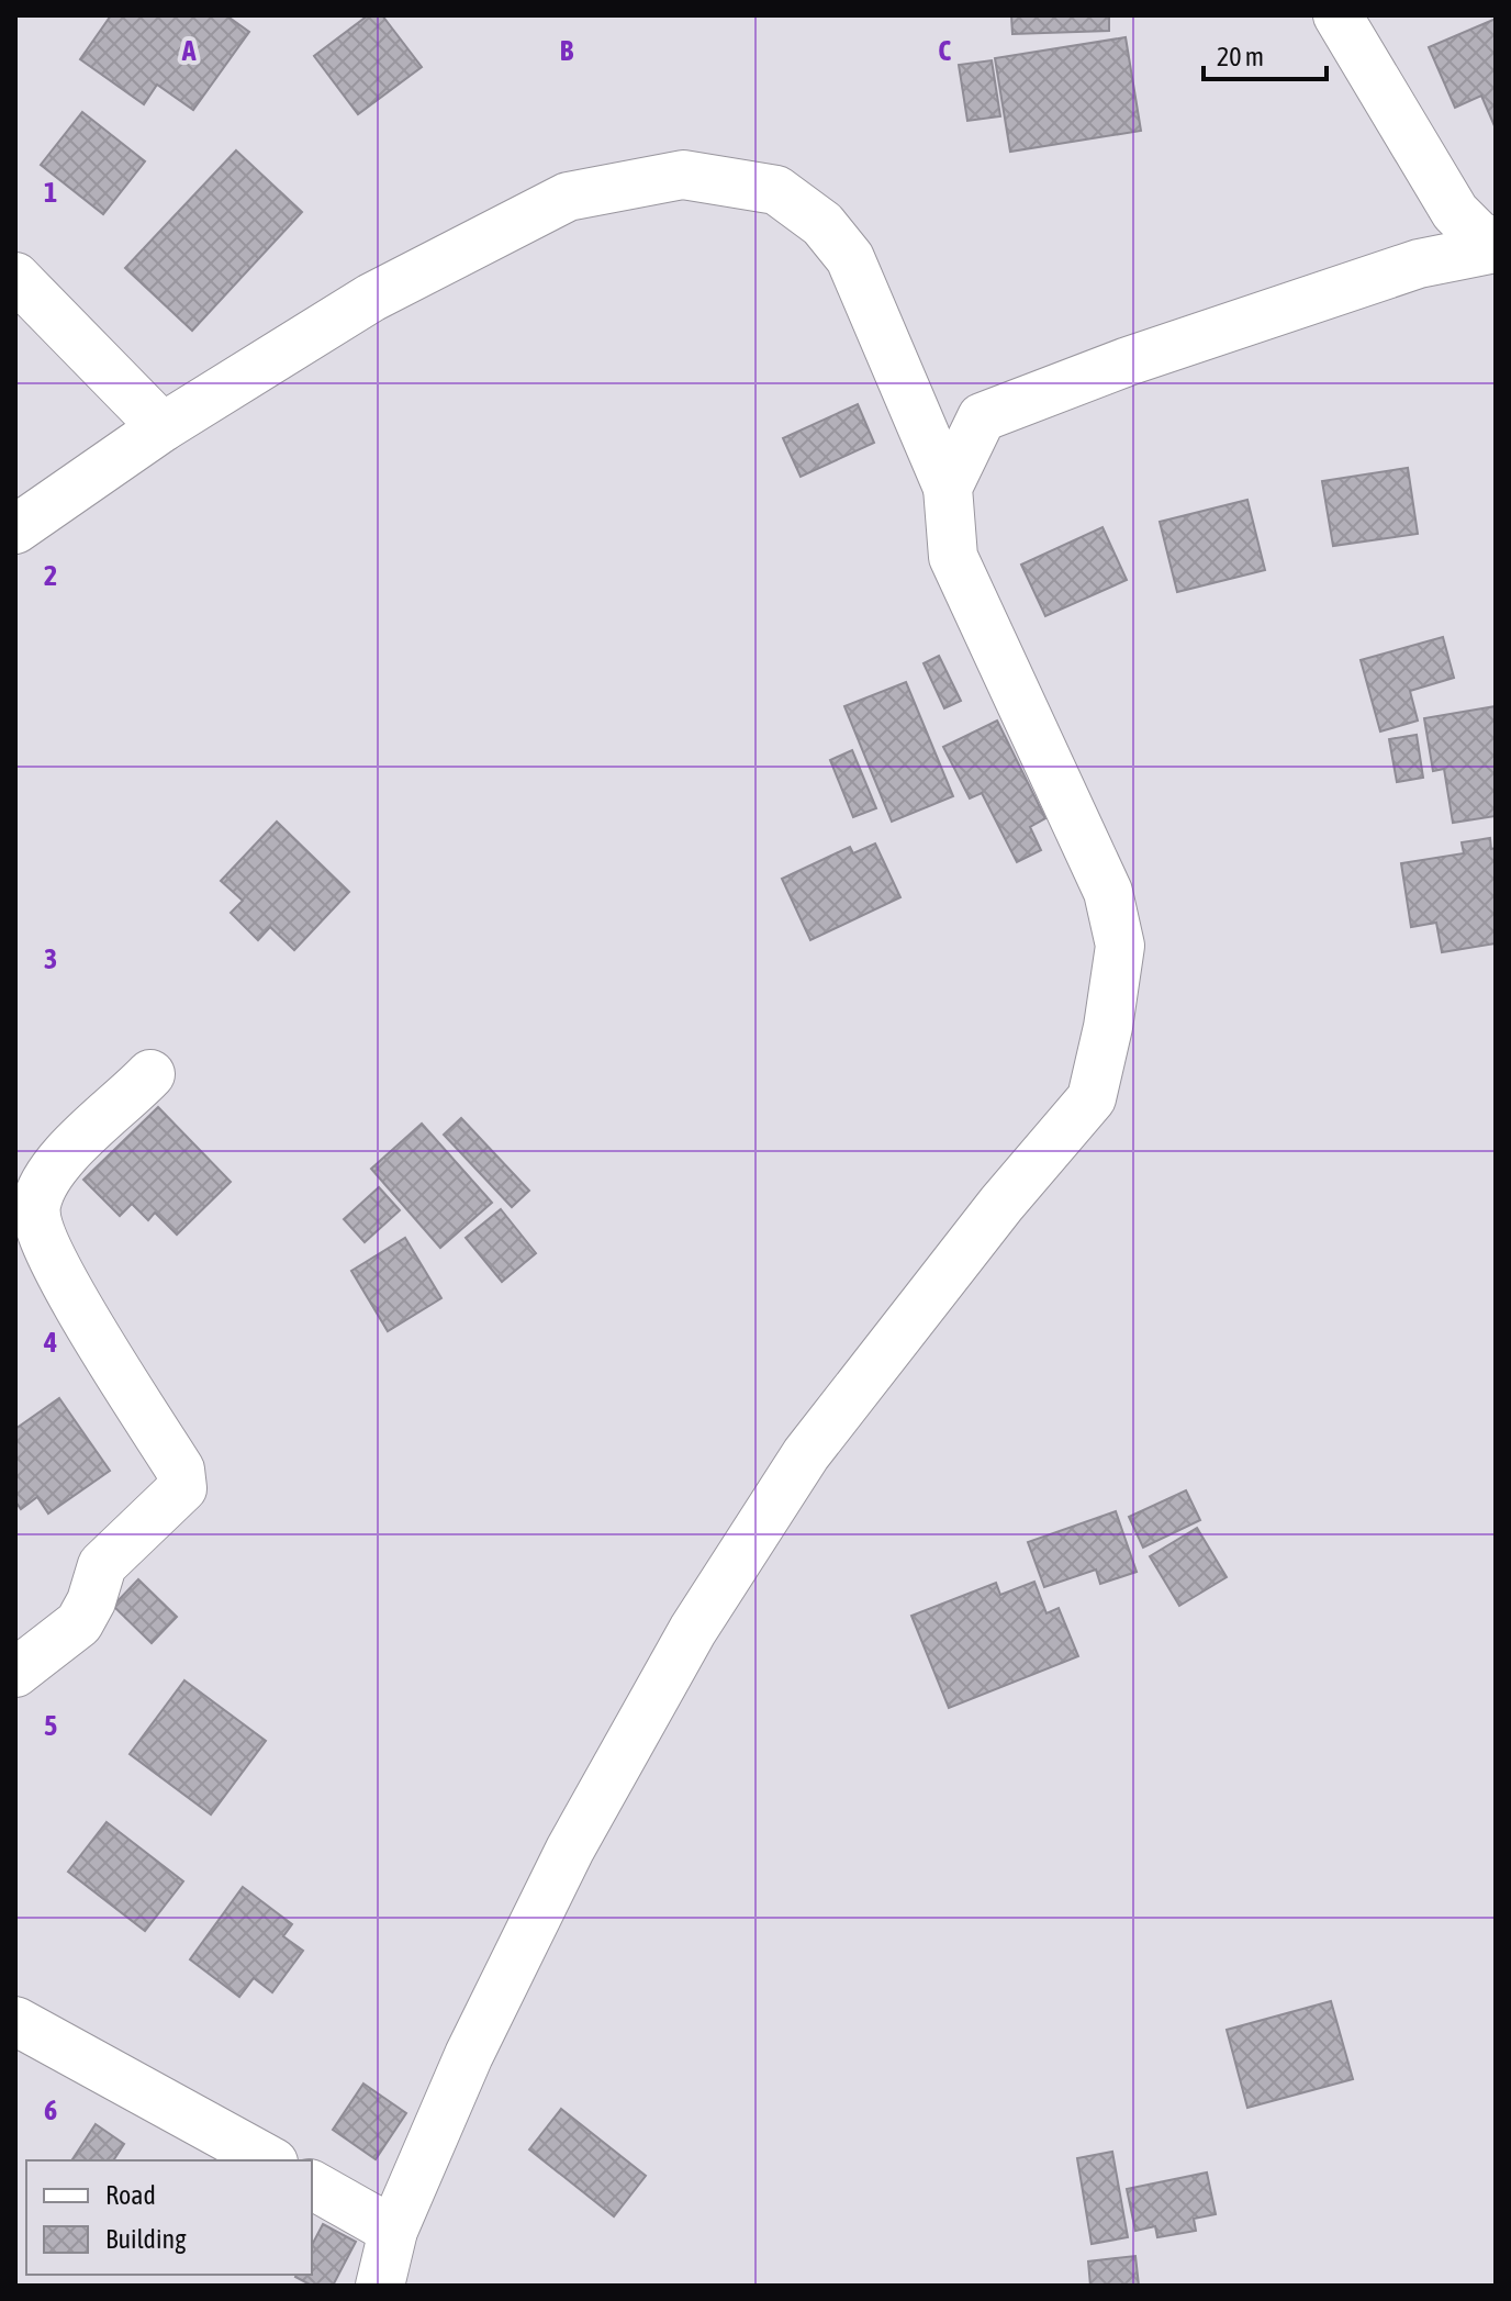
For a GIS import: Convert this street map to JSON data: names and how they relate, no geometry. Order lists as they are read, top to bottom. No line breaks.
{"legend":["Road","Building"],"scale_bar":"20 m","grid":{"columns":["A","B","C"],"rows":["1","2","3","4","5","6"]}}
